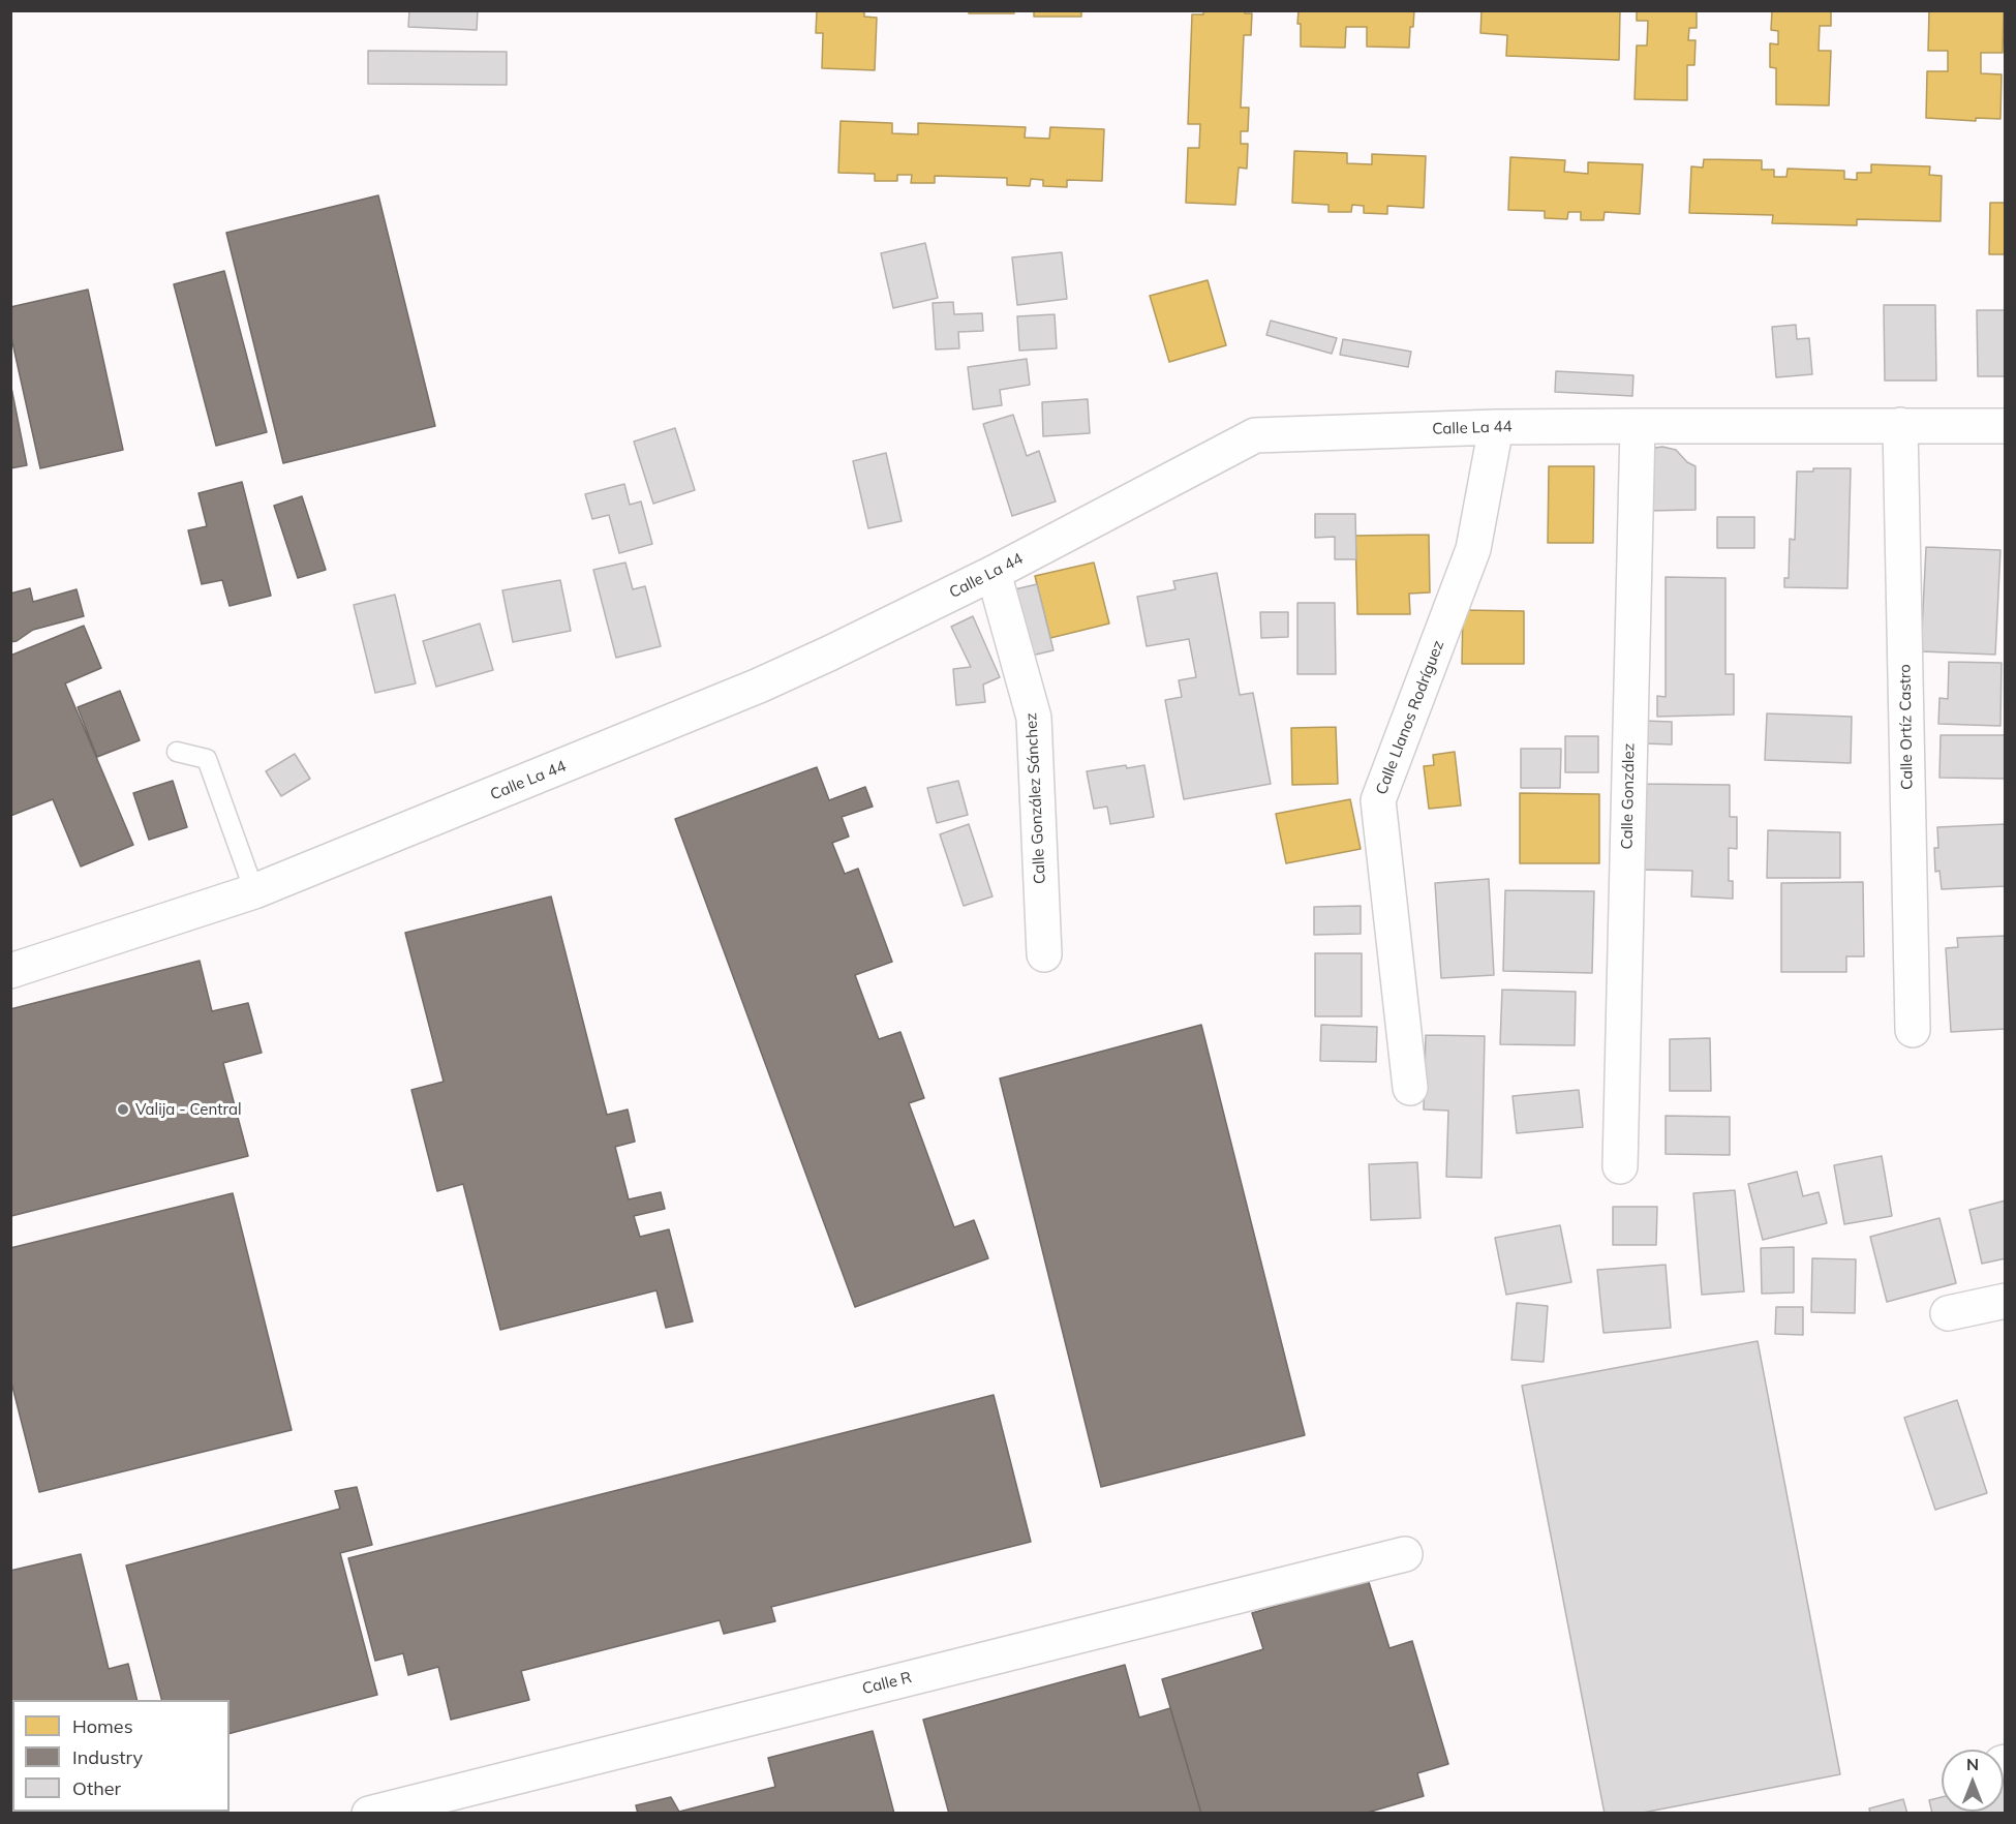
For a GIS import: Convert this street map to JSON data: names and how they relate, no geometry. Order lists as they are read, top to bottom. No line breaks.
{"streets":{"street":["Calle La 44","Calle Llanos Rodríguez","Calle Ortíz Castro","Calle González","Calle González Sánchez","Calle R"]},"crossings":[["Calle La 44","Calle Llanos Rodríguez"],["Calle La 44","Calle Ortíz Castro"],["Calle La 44","Calle González"],["Calle La 44","Calle González Sánchez"]],"places":["Valija - Central"],"legend":["Homes","Industry","Other"],"north":"top"}
